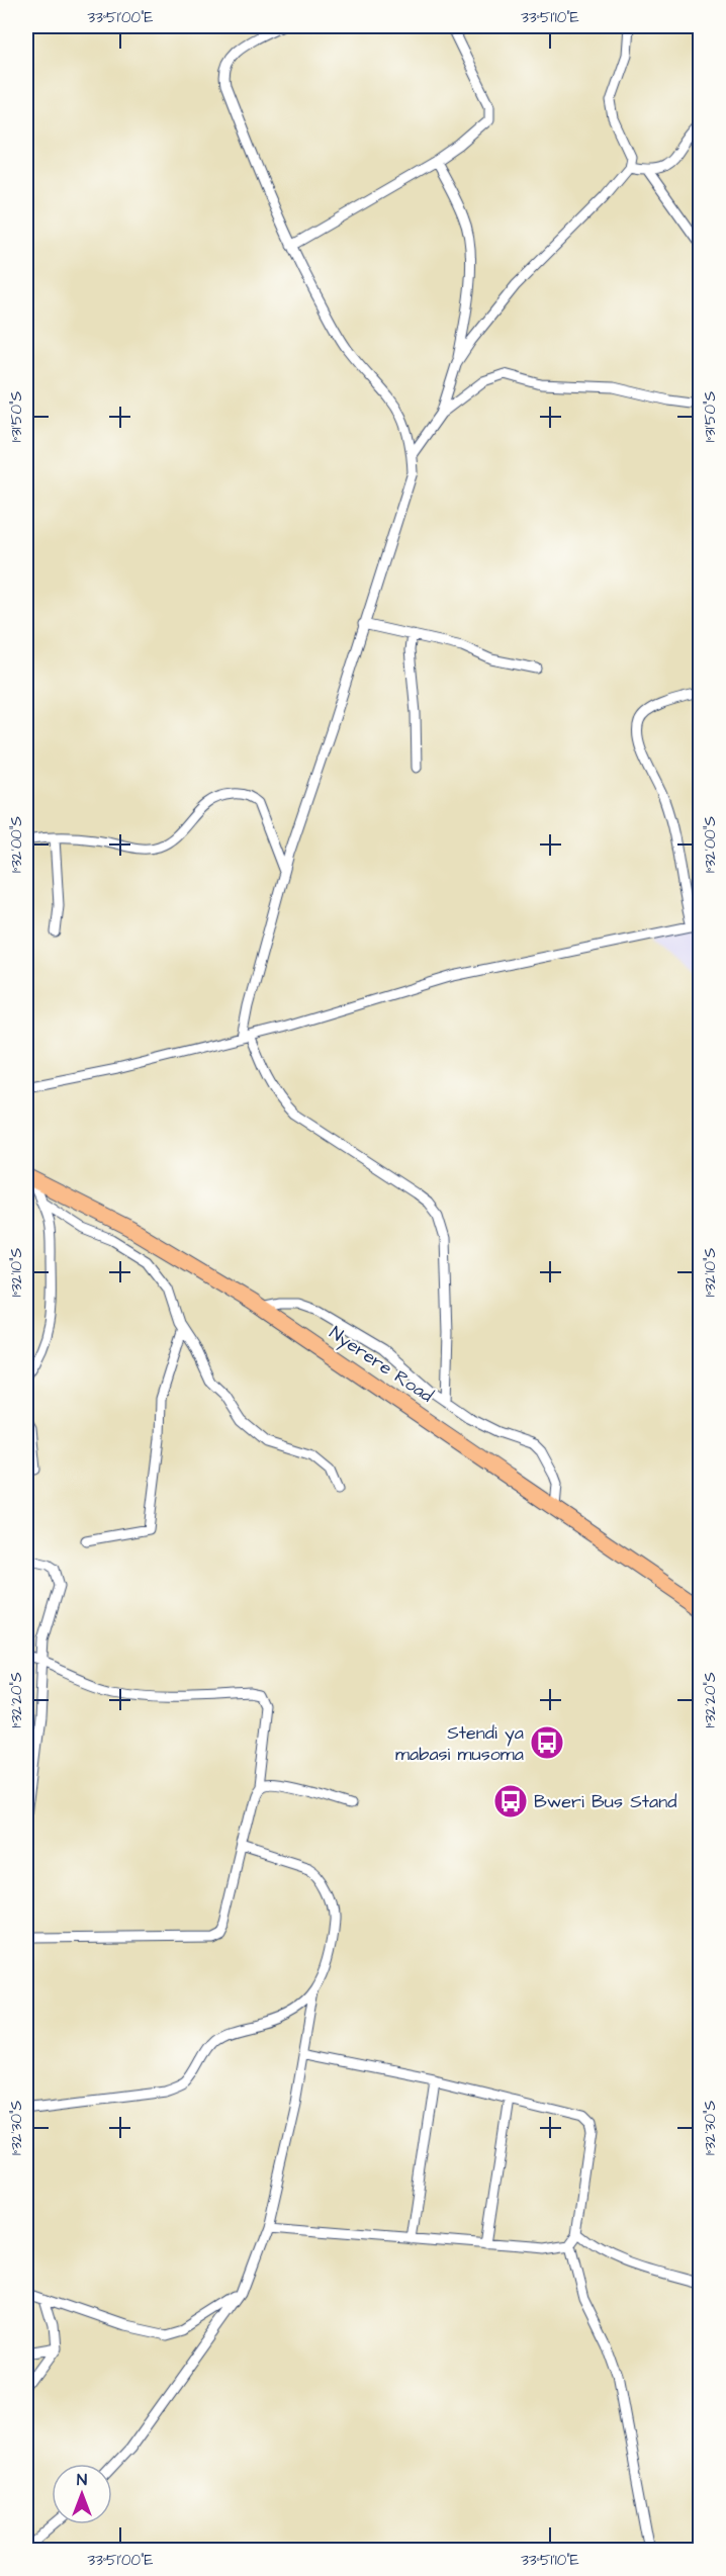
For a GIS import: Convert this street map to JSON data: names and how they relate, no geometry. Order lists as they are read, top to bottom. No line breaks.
{"streets":{"main road":["Nyerere Road"]},"places":{"bus stop":["Stendi ya mabasi musoma","Bweri Bus Stand"]},"north":"top","coordinates":["33°51'00\"E","33°51'10\"E","1°31'50\"S","1°32'00\"S","1°32'10\"S","1°32'20\"S","1°32'30\"S"]}
